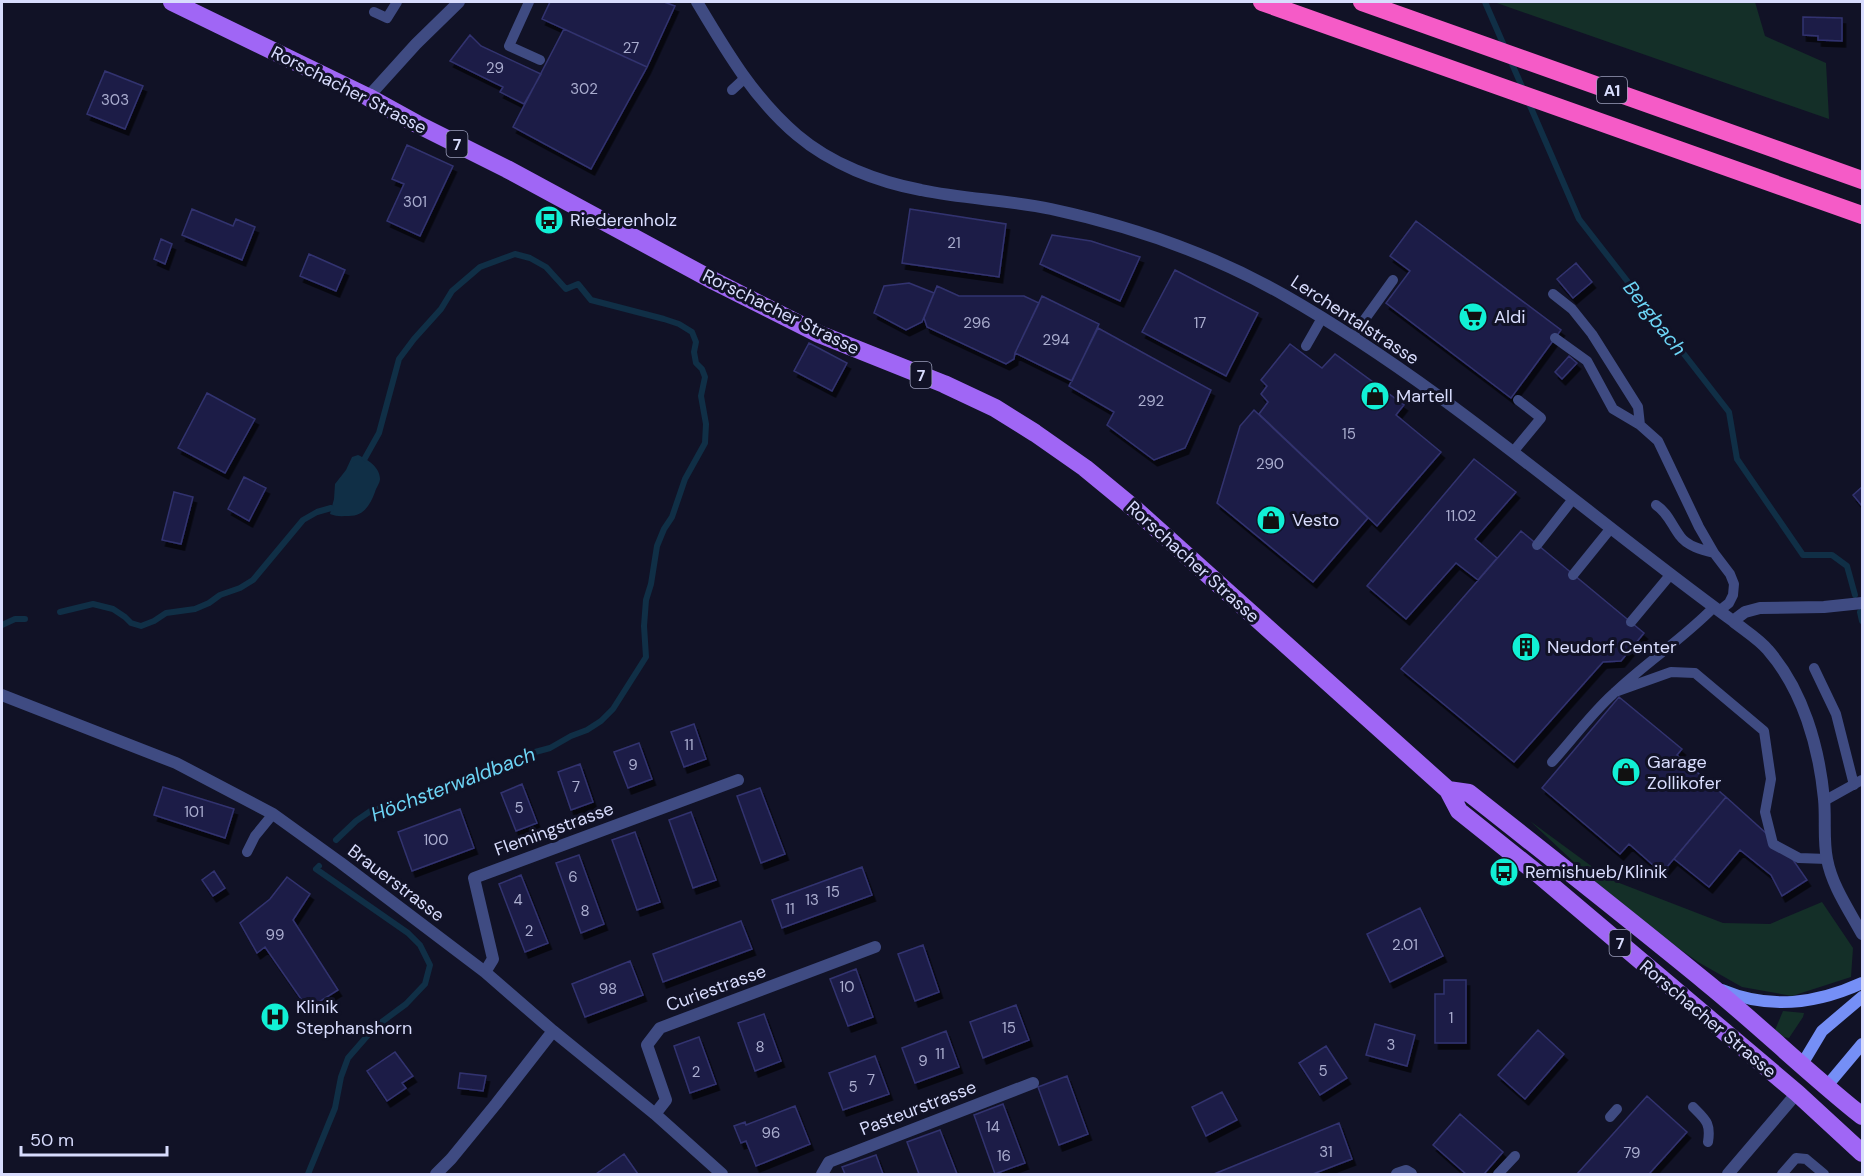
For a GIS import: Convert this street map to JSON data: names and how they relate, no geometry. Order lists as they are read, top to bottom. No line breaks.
{"streets":{"highway":["A1"],"main road":["Rorschacher Strasse","7"],"street":["Lerchentalstrasse","Flemingstrasse","Brauerstrasse","Curiestrasse","Pasteurstrasse"]},"crossings":[["Flemingstrasse","Brauerstrasse"],["Brauerstrasse","Curiestrasse"]],"water":["Bergbach","Höchsterwaldbach"],"places":{"bus stop":["Riederenholz","Remishueb/Klinik"],"supermarket":["Aldi"],"shop":["Martell","Vesto","Garage Zollikofer"],"building":["Neudorf Center"],"hospital":["Klinik Stephanshorn"]},"house_numbers":["27","29","302","303","301","21","296","17","294","292","15","290","11.02","11","9","7","5","101","100","6","15","4","13","11","8","2","99","2.01","10","98","1","15","3","8","11","9","5","2","7","5","14","96","31","79","16"],"scale_bar":"50 m"}
